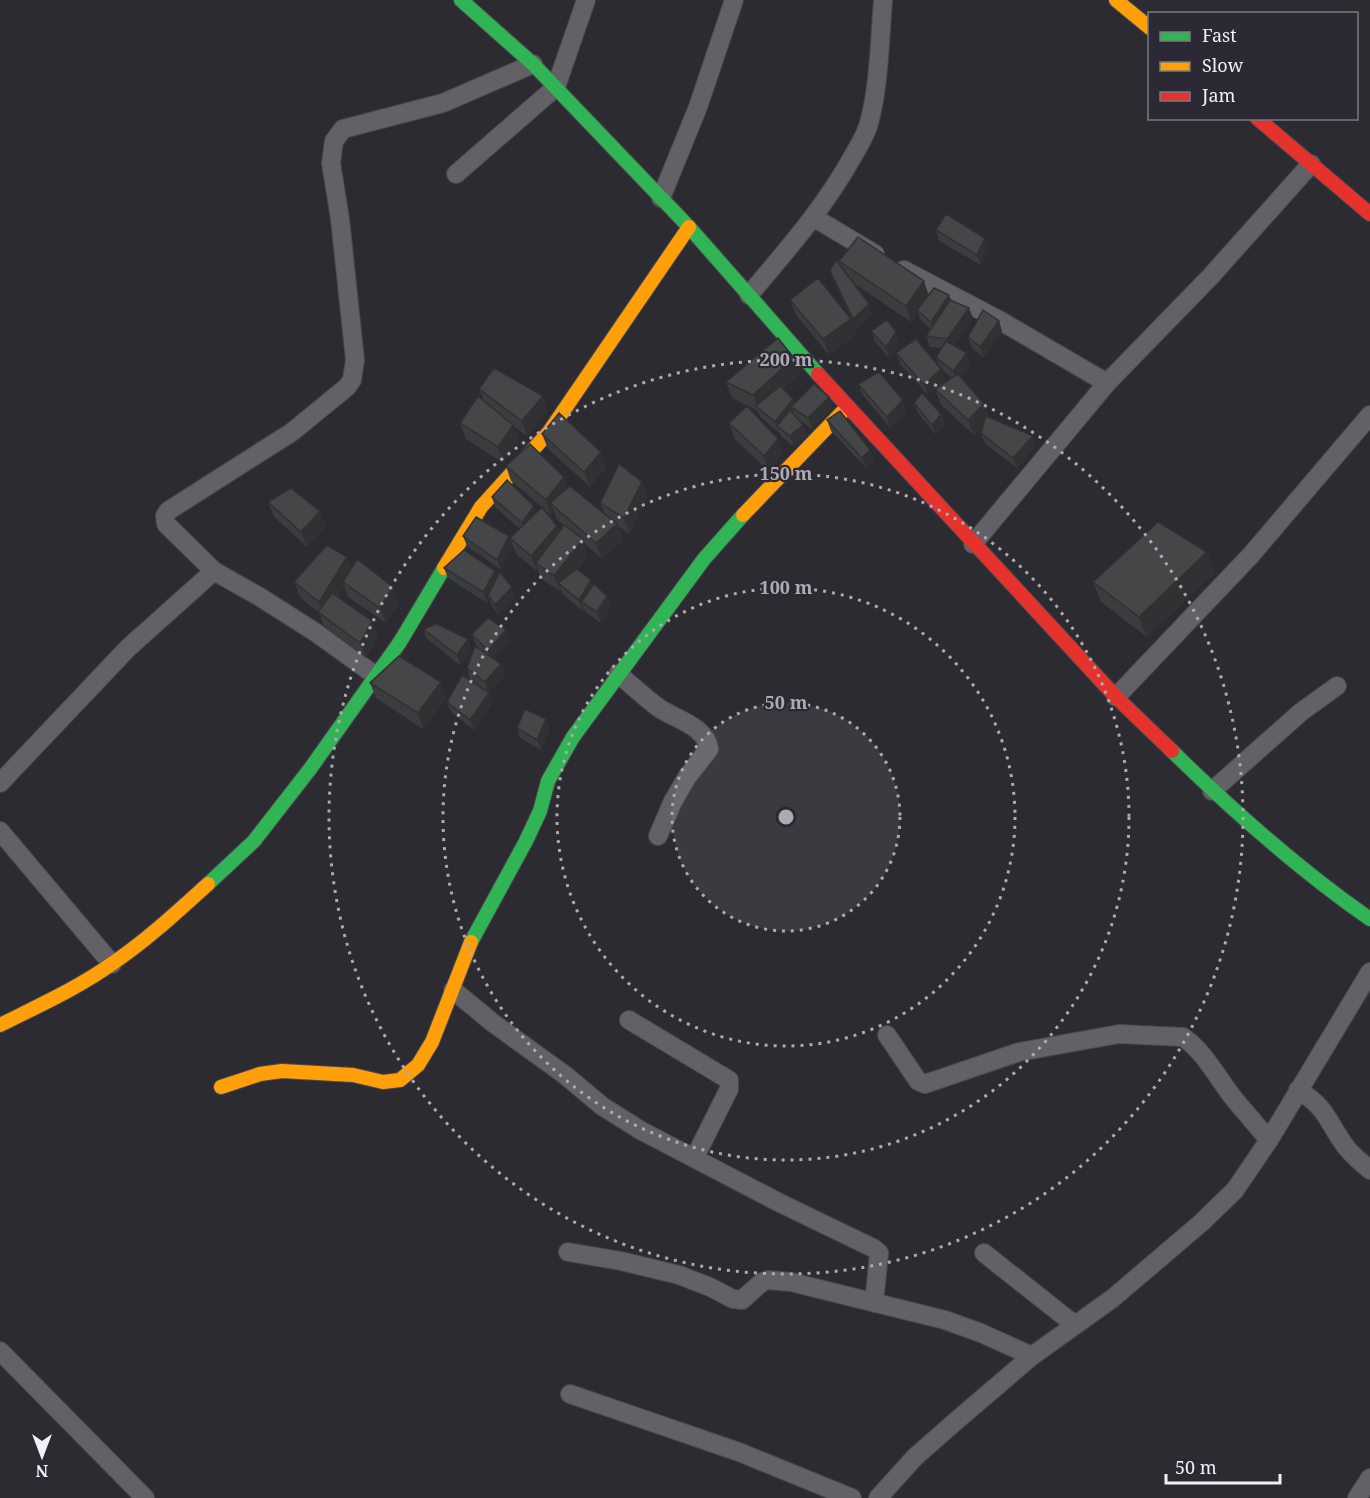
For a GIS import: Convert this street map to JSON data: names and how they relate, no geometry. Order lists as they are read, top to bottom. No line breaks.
{"legend":["Fast","Slow","Jam"],"scale_bar":"50 m","north":"bottom","rings":["200 m","150 m","100 m","50 m"]}
